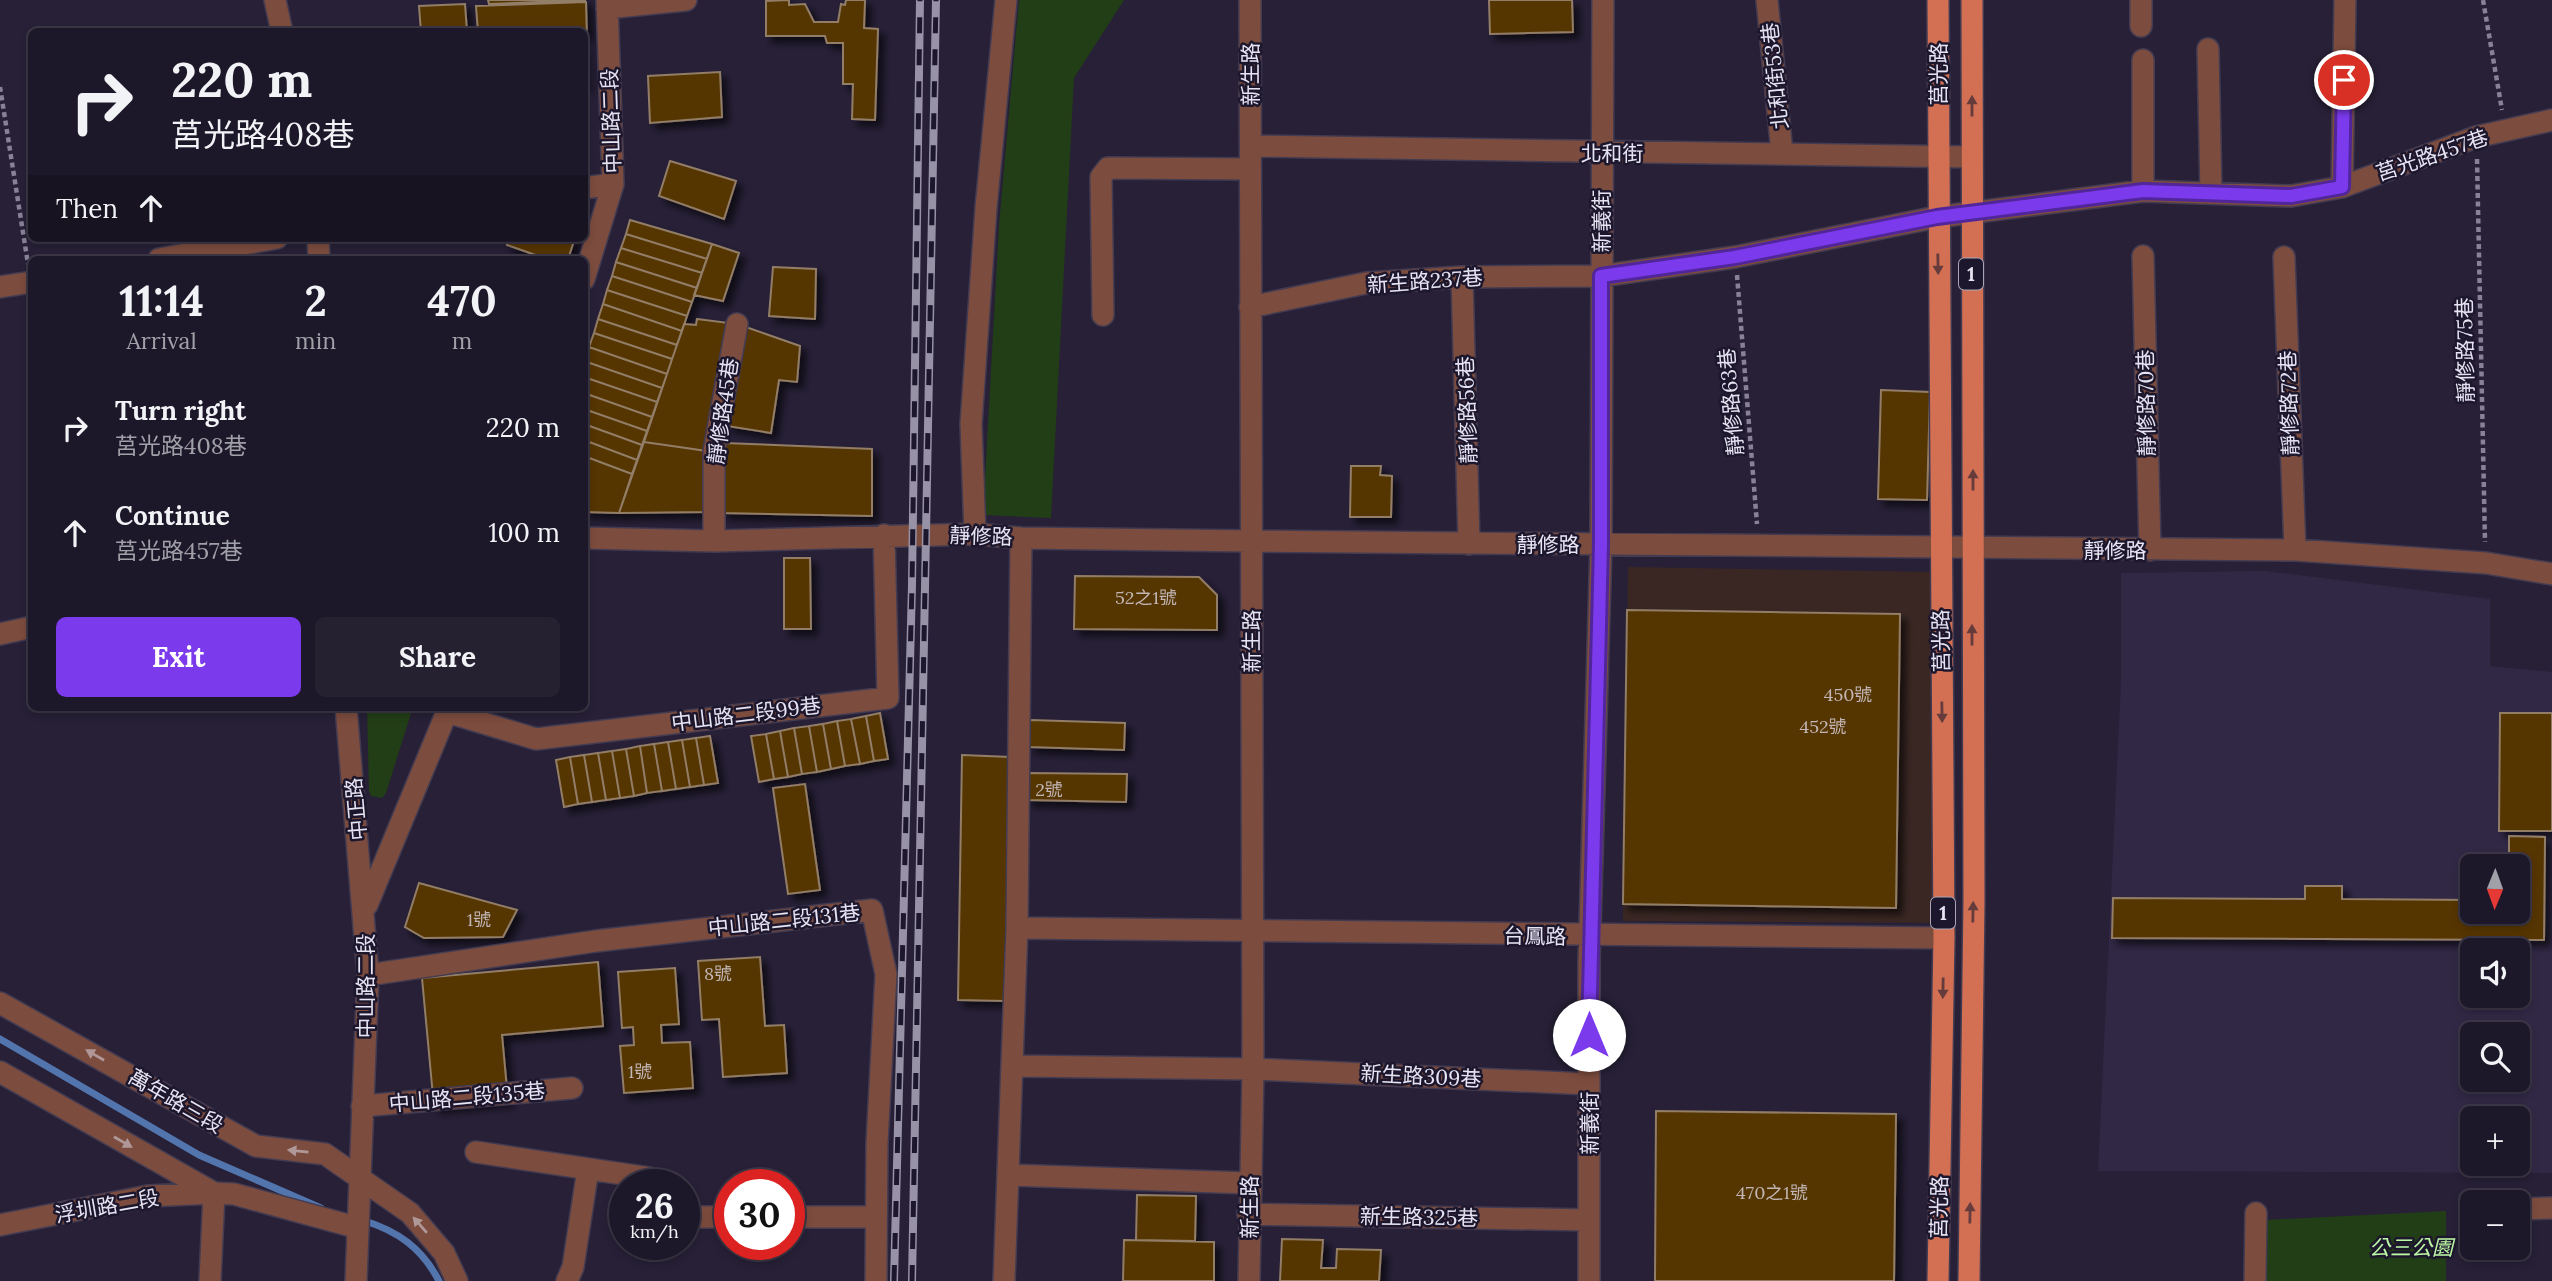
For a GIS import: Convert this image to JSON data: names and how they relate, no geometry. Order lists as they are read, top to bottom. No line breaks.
{"streets":{"main road":["莒光路","1"],"street":["新生路","北和街53巷","中山路二段","北和街","莒光路457巷","新義街","新生路237巷","靜修路70巷","靜修路72巷","靜修路56巷","靜修路45巷","靜修路","中山路二段99巷","中正路","中山路二段131巷","台鳳路","新生路309巷","中山路二段135巷","萬年路三段","浮圳路二段","新生路325巷"],"path":["靜修路75巷","靜修路63巷"]},"crossings":[["新生路","北和街"],["新生路","新生路237巷"],["新生路","靜修路"],["新生路","台鳳路"],["新生路","新生路309巷"],["新生路","新生路325巷"],["莒光路","北和街"],["莒光路","莒光路457巷"],["莒光路","靜修路"],["莒光路","台鳳路"],["北和街53巷","北和街"],["中山路二段","中正路"],["中山路二段","中山路二段131巷"],["中山路二段","中山路二段135巷"],["中山路二段","萬年路三段"],["北和街","新義街"],["莒光路457巷","新生路237巷"],["莒光路457巷","靜修路75巷"],["莒光路457巷","靜修路63巷"],["新義街","新生路237巷"],["新義街","靜修路"],["新義街","台鳳路"],["新義街","新生路309巷"],["新義街","新生路325巷"],["新生路237巷","靜修路63巷"],["新生路237巷","靜修路56巷"],["靜修路75巷","靜修路"],["靜修路63巷","靜修路"],["靜修路70巷","靜修路"],["靜修路72巷","靜修路"],["靜修路56巷","靜修路"],["靜修路45巷","靜修路"],["靜修路","中山路二段99巷"]],"parks":["公三公園"],"house_numbers":["52之1號","450號","452號","2號","1號","8號","1號","470之1號"],"north":"bottom","page":{"turn":["220 m","莒光路408巷"],"then":"Then","eta":["11:14","Arrival","2","min","470","m"],"list":[{"name":"Turn right","note":"莒光路408巷","value":"220 m"},{"name":"Continue","note":"莒光路457巷","value":"100 m"}],"buttons":["Exit","Share"],"map_buttons":["+","−"],"speed":"26 km/h","limit":"30"}}
